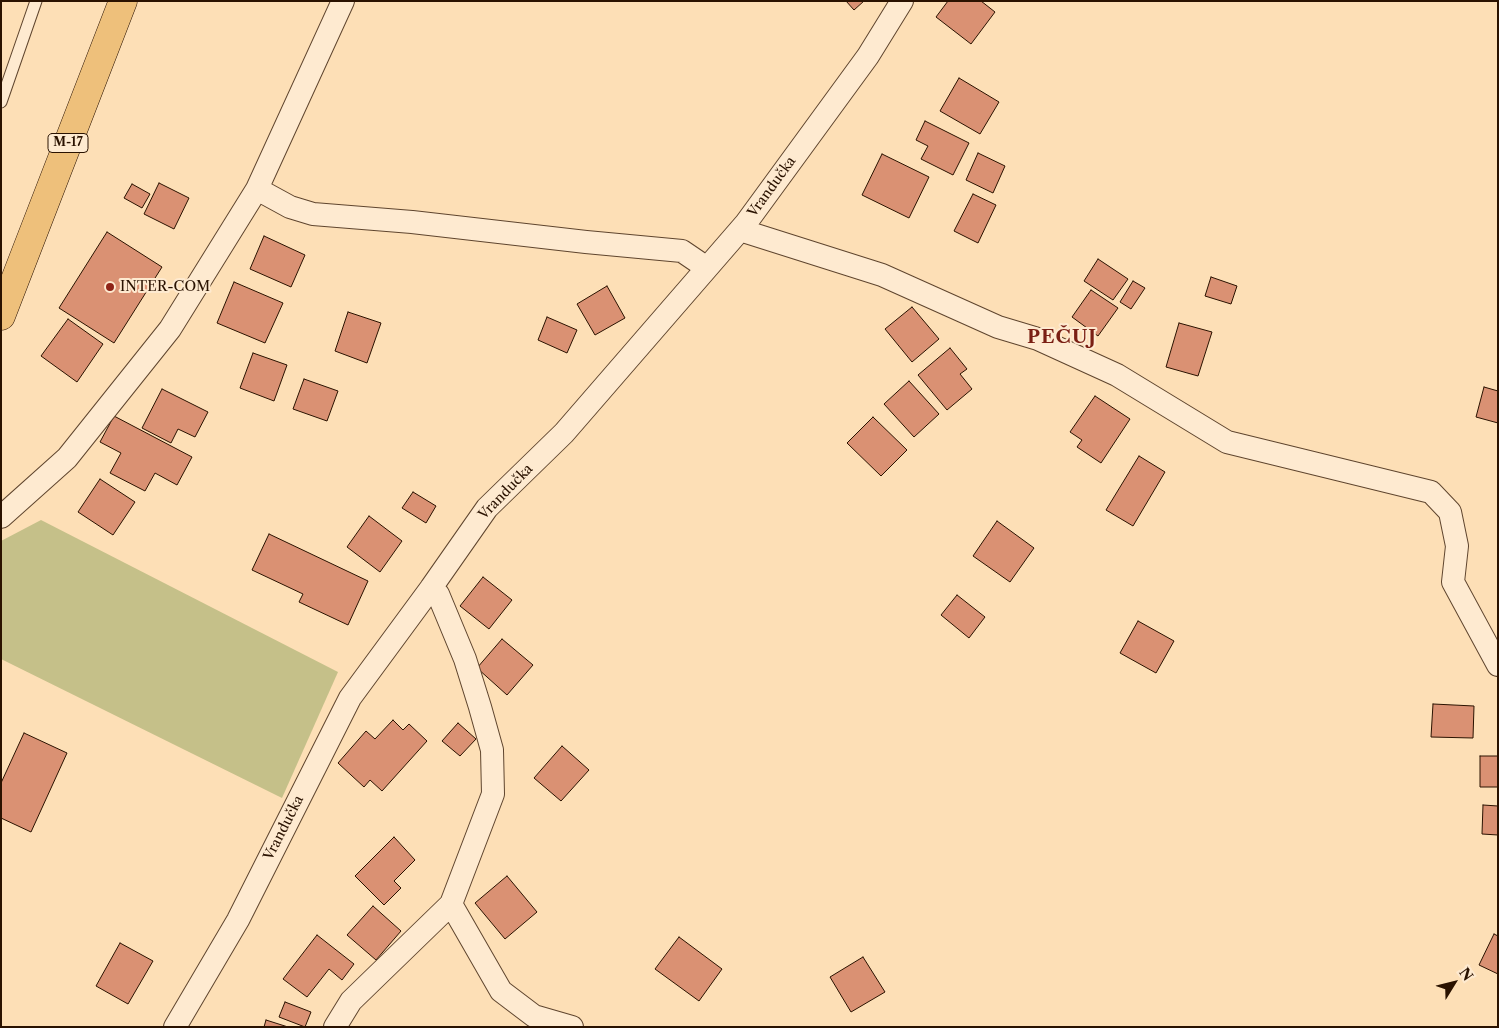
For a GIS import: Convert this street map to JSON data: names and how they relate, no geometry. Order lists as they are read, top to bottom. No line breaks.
{"streets":{"main road":["M-17"],"street":["Vrandučka"]},"districts":["PEČUJ"],"places":["INTER-COM"],"north":"top right"}
